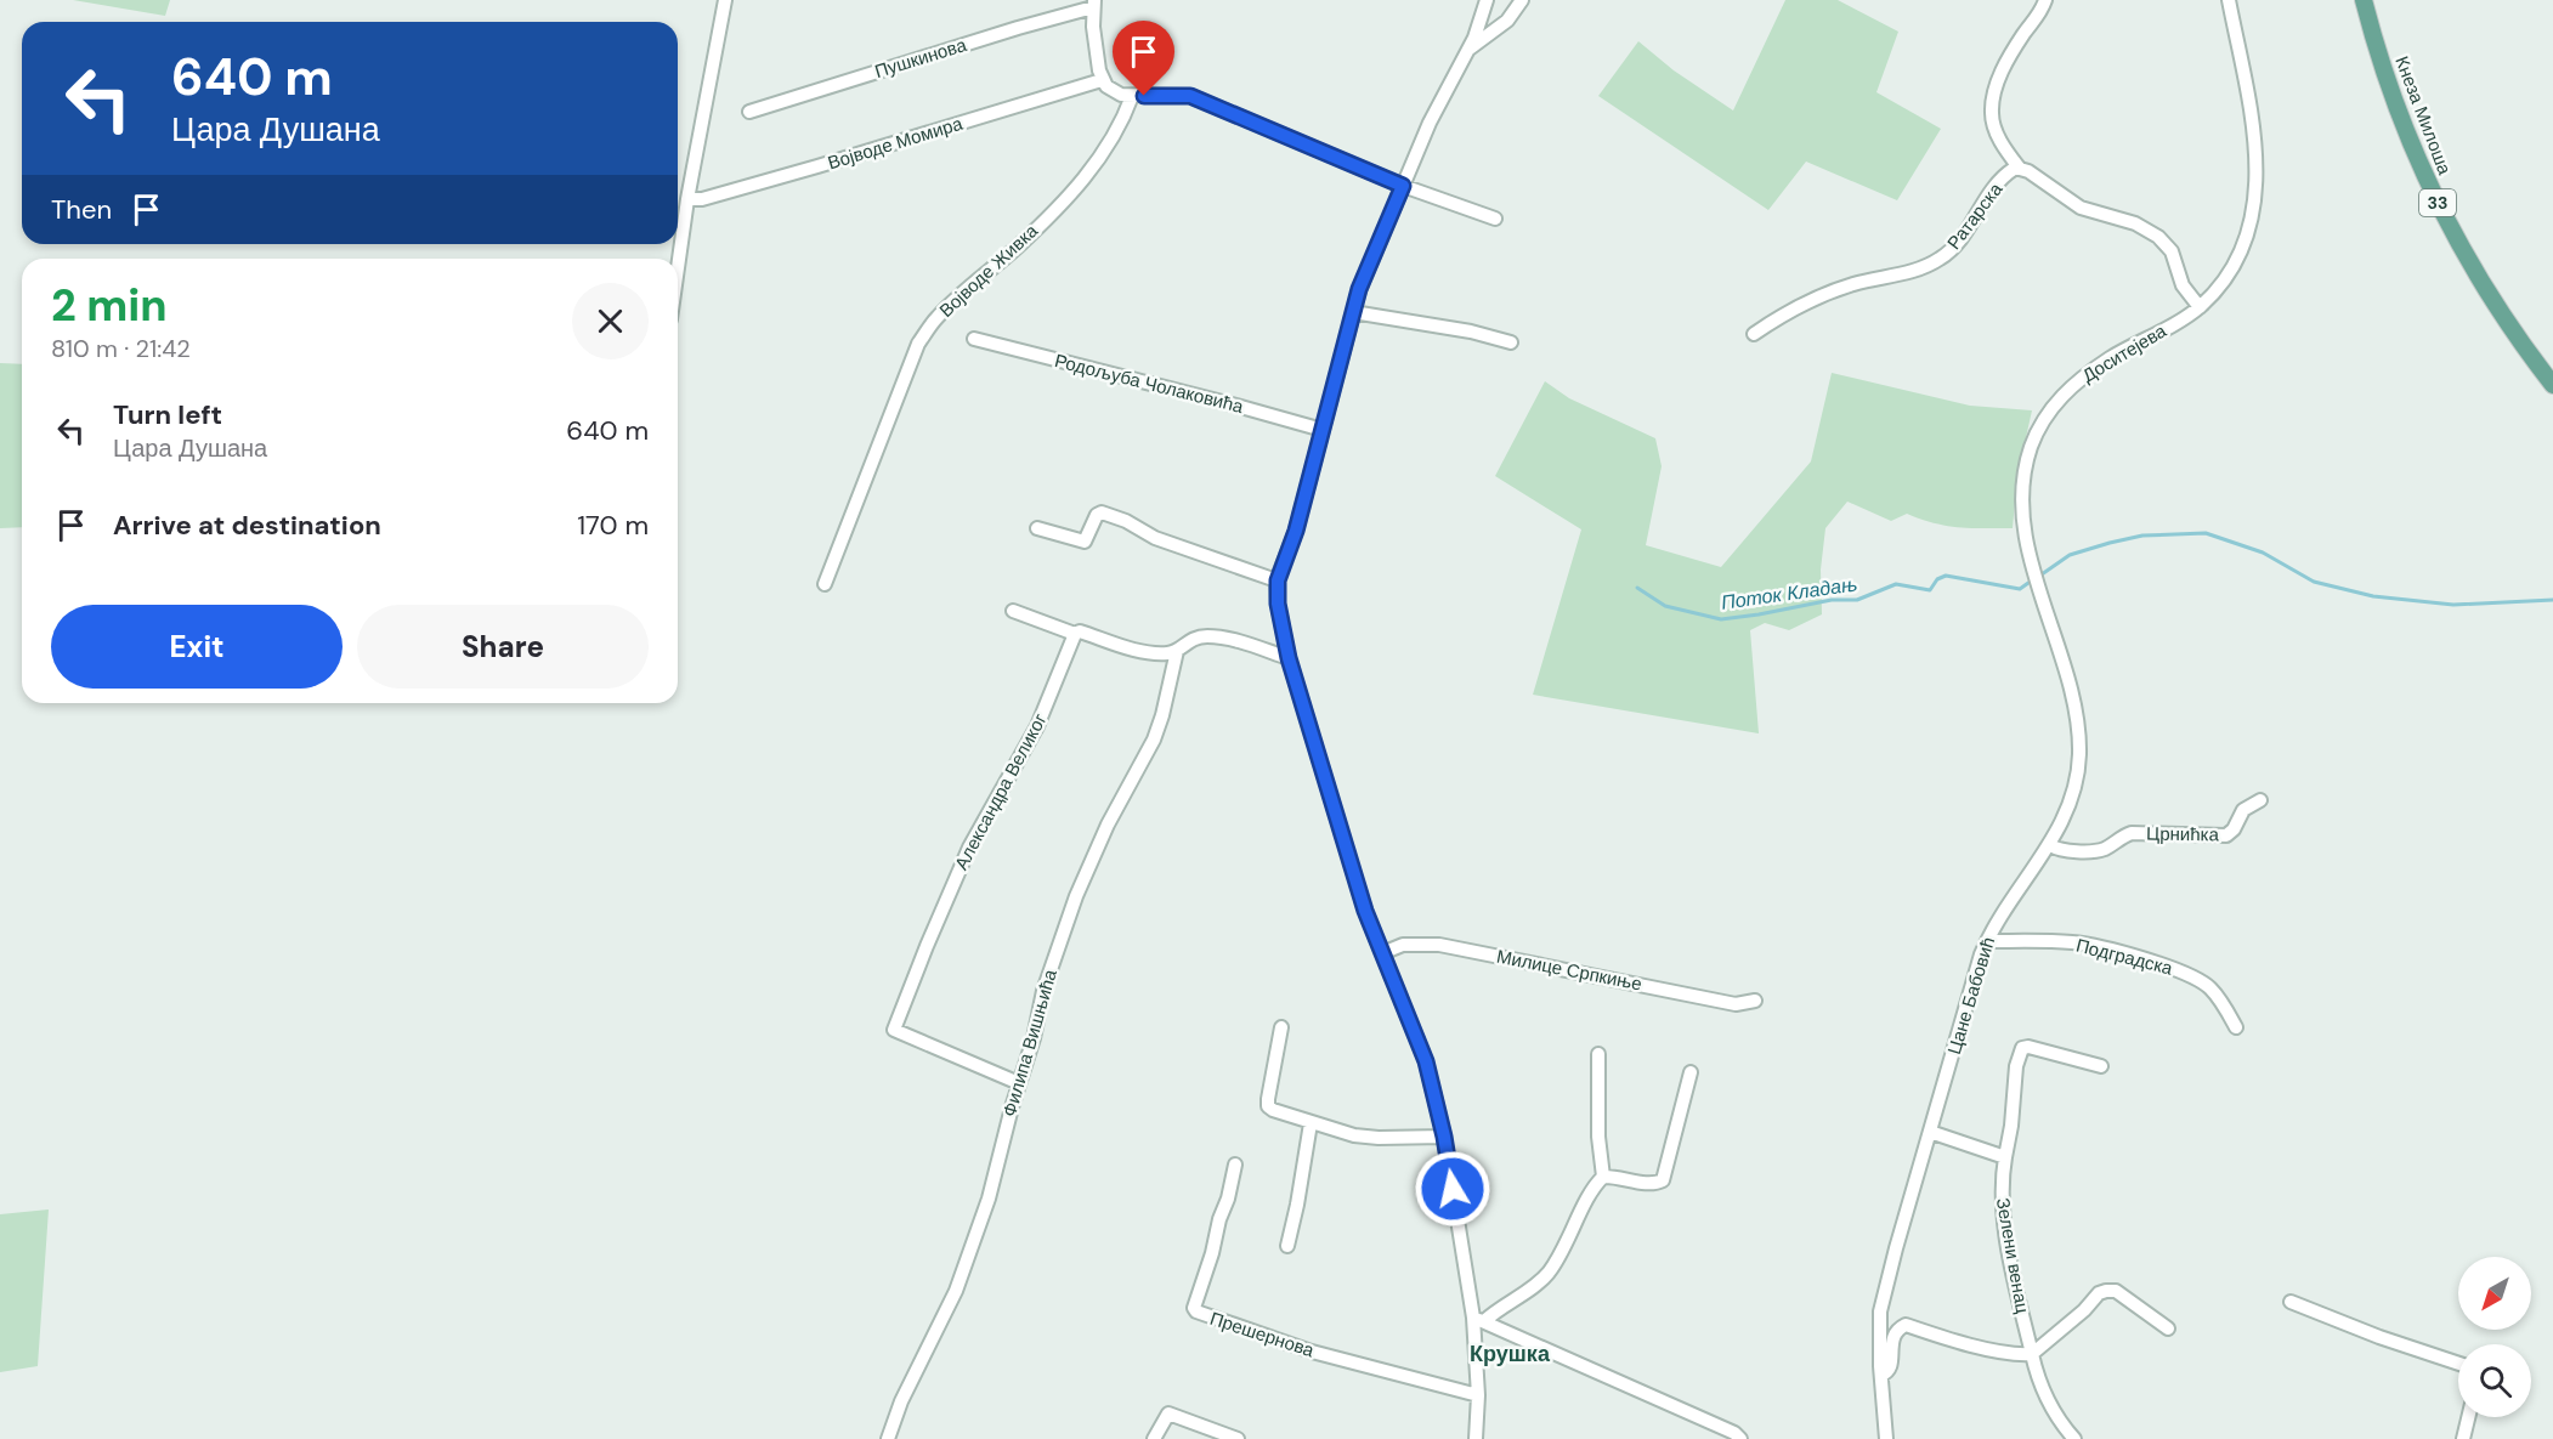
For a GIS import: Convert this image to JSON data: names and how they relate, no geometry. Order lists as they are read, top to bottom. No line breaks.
{"streets":{"main road":["Кнеза Милоша","33"],"street":["Пушкинова","Војводе Момира","Ратарска","Војводе Живка","Доситејева","Родољуба Чолаковића","Александра Великог","Црнићка","Подградска","Милице Српкиње","Цане Бабовић","Филипа Вишњића","Зелени венац","Прешернова"]},"crossings":[["Доситејева","Цане Бабовић"],["Александра Великог","Филипа Вишњића"],["Црнићка","Цане Бабовић"],["Подградска","Цане Бабовић"]],"districts":["Крушка"],"water":["Поток Кладањ"],"north":"bottom left","page":{"turn":["640 m","Цара Душана"],"then":"Then","heading":["2 min","810 m · 21:42"],"list":[{"name":"Turn left","note":"Цара Душана","value":"640 m"},{"name":"Arrive at destination","value":"170 m"}],"buttons":["Exit","Share"]}}
